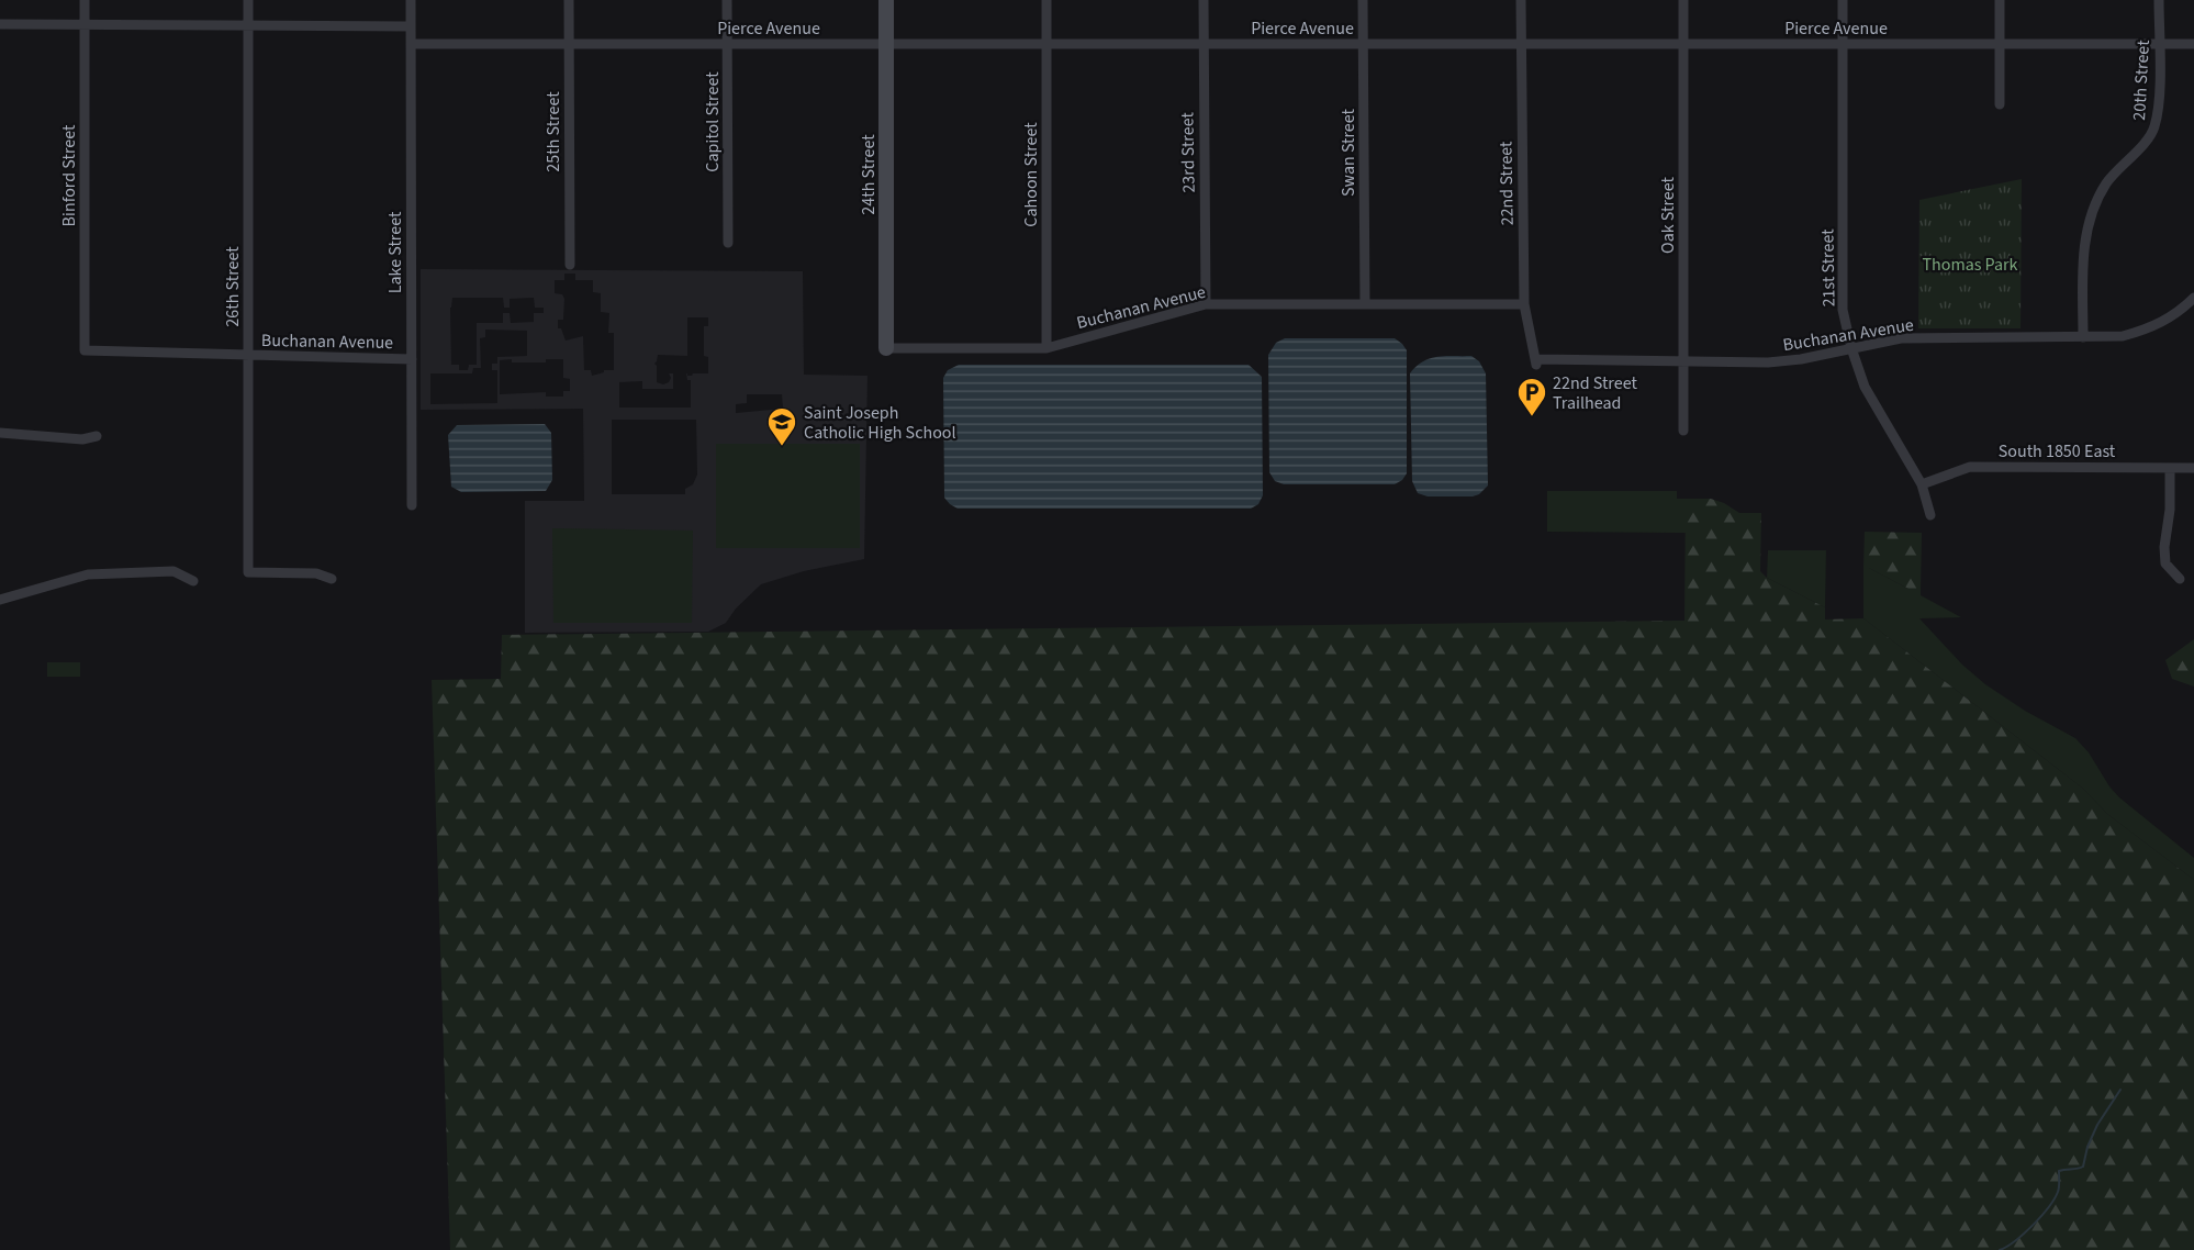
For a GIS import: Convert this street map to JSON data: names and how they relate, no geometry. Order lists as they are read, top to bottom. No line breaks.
{"streets":{"street":["Pierce Avenue","20th Street","Capitol Street","25th Street","23rd Street","Swan Street","24th Street","Cahoon Street","Binford Street","22nd Street","Oak Street","Lake Street","21st Street","26th Street","Buchanan Avenue","South 1850 East"]},"crossings":[["Pierce Avenue","20th Street"],["Pierce Avenue","Capitol Street"],["Pierce Avenue","25th Street"],["Pierce Avenue","23rd Street"],["Pierce Avenue","Swan Street"],["Pierce Avenue","24th Street"],["Pierce Avenue","Cahoon Street"],["Pierce Avenue","22nd Street"],["Pierce Avenue","Oak Street"],["Pierce Avenue","Lake Street"],["Pierce Avenue","21st Street"],["20th Street","Buchanan Avenue"],["23rd Street","Buchanan Avenue"],["Swan Street","Buchanan Avenue"],["24th Street","Buchanan Avenue"],["Cahoon Street","Buchanan Avenue"],["Binford Street","Buchanan Avenue"],["22nd Street","Buchanan Avenue"],["Oak Street","Buchanan Avenue"],["Lake Street","Buchanan Avenue"],["21st Street","Buchanan Avenue"],["21st Street","South 1850 East"],["26th Street","Buchanan Avenue"]],"parks":["Thomas Park"],"places":{"parking":["22nd Street Trailhead"],"school or university":["Saint Joseph Catholic High School"]}}
